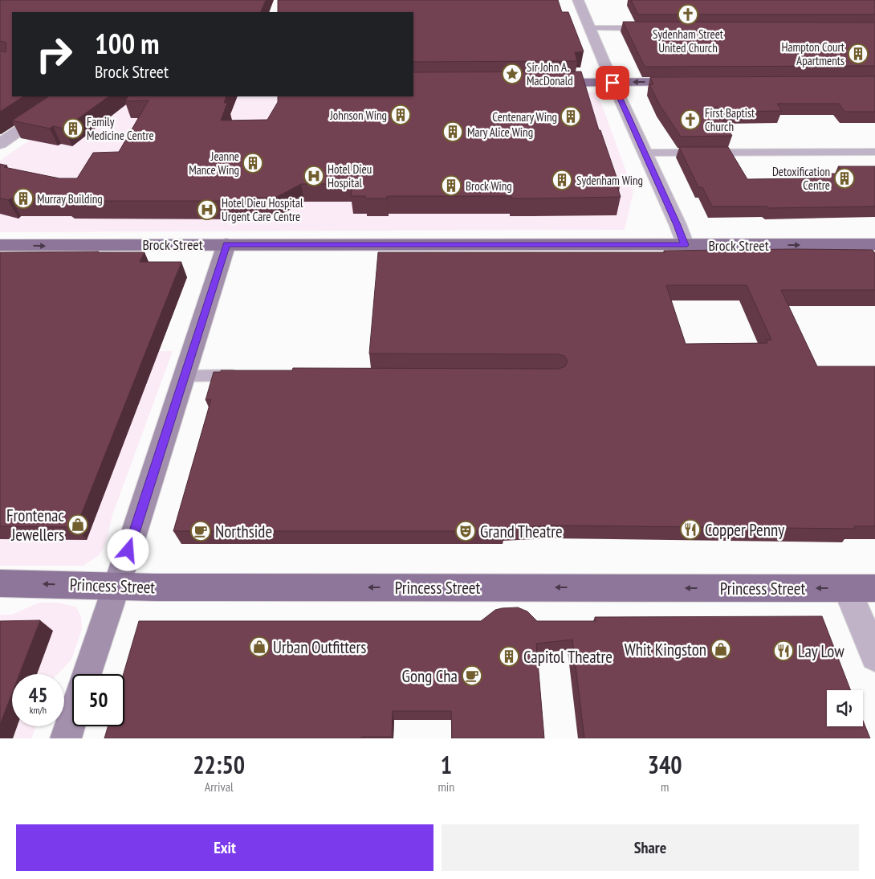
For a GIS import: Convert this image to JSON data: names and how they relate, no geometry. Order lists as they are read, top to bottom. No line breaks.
{"streets":{"main road":["Brock Street","Princess Street"]},"one_way":["Brock Street","Princess Street"],"places":{"church":["Sydenham Street United Church","First Baptist Church"],"building":["Hampton Court Apartments","Johnson Wing","Centenary Wing","Family Medicine Centre","Mary Alice Wing","Jeanne Mance Wing","Detoxification Centre","Sydenham Wing","Brock Wing","Murray Building","Capitol Theatre"],"place":["Sir John A. MacDonald"],"hospital":["Hotel Dieu Hospital","Hotel Dieu Hospital Urgent Care Centre"],"shop":["Frontenac Jewellers","Urban Outfitters","Whit Kingston"],"restaurant":["Copper Penny","Lay Low"],"cafe":["Northside","Gong Cha"],"theatre":["Grand Theatre"]},"page":{"turn":["100 m","Brock Street"],"speed":"45 km/h","limit":"50","eta":["22:50","Arrival","1","min","340","m"],"buttons":["Exit","Share"]}}
